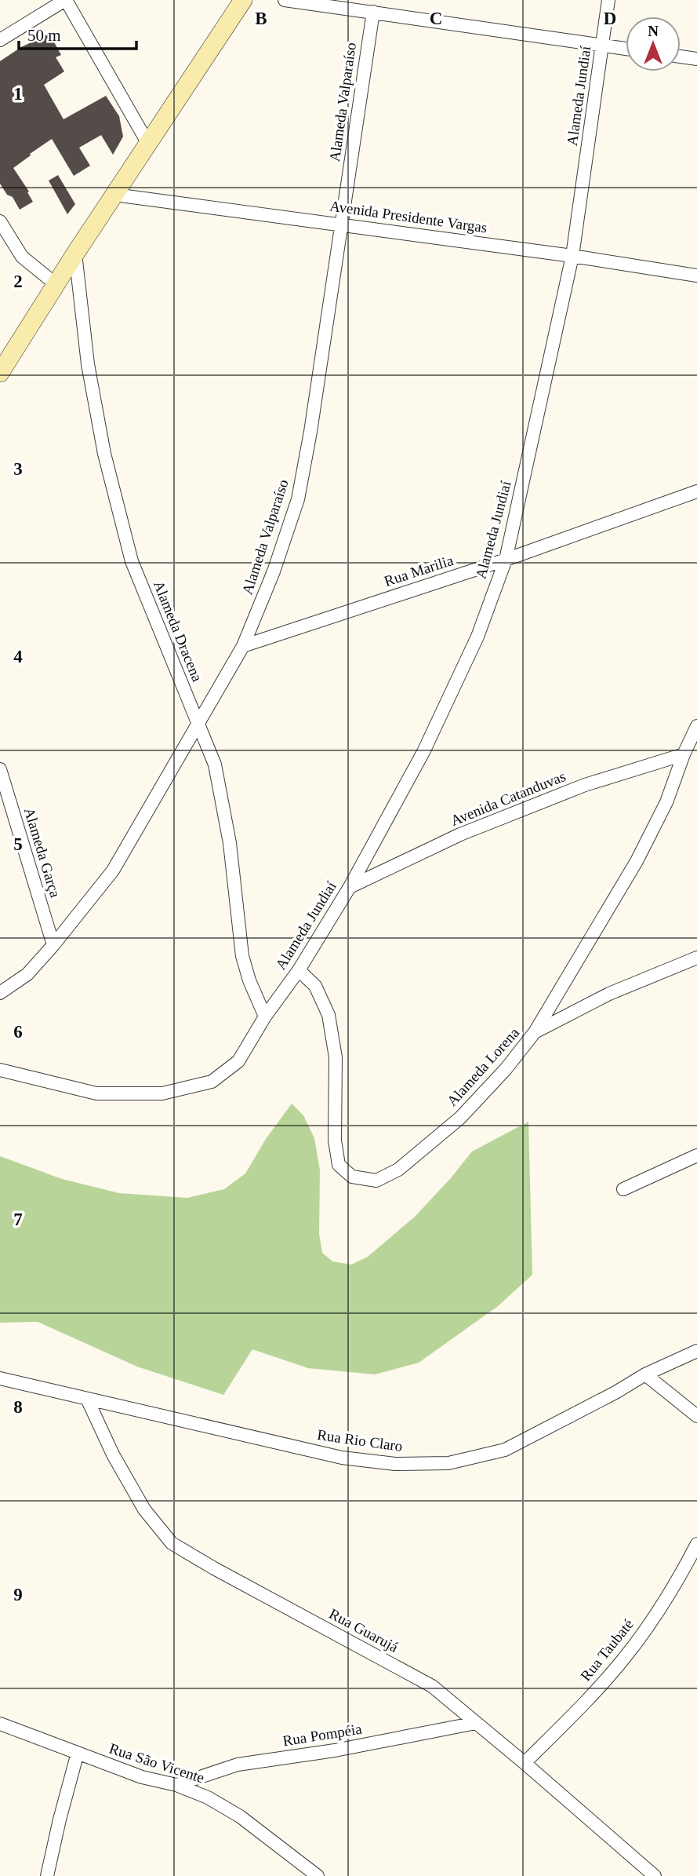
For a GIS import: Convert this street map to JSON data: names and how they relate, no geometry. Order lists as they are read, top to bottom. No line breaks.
{"streets":{"street":["Alameda Jundiaí","Alameda Valparaíso","Avenida Presidente Vargas","Rua Marilia","Alameda Dracena","Avenida Catanduvas","Alameda Garça","Alameda Lorena","Rua Rio Claro","Rua Guarujá","Rua Taubaté","Rua Pompéia","Rua São Vicente"]},"crossings":[["Alameda Jundiaí","Avenida Presidente Vargas"],["Alameda Jundiaí","Rua Marilia"],["Alameda Jundiaí","Alameda Dracena"],["Alameda Jundiaí","Avenida Catanduvas"],["Alameda Jundiaí","Alameda Lorena"],["Alameda Valparaíso","Avenida Presidente Vargas"],["Alameda Valparaíso","Rua Marilia"],["Alameda Valparaíso","Alameda Dracena"],["Alameda Valparaíso","Alameda Garça"],["Avenida Catanduvas","Alameda Lorena"],["Rua Rio Claro","Rua Guarujá"],["Rua Guarujá","Rua Taubaté"],["Rua Guarujá","Rua Pompéia"],["Rua Pompéia","Rua São Vicente"]],"scale_bar":"50 m","north":"top","grid":{"columns":["B","C","D"],"rows":["1","2","3","4","5","6","7","8","9"]}}
